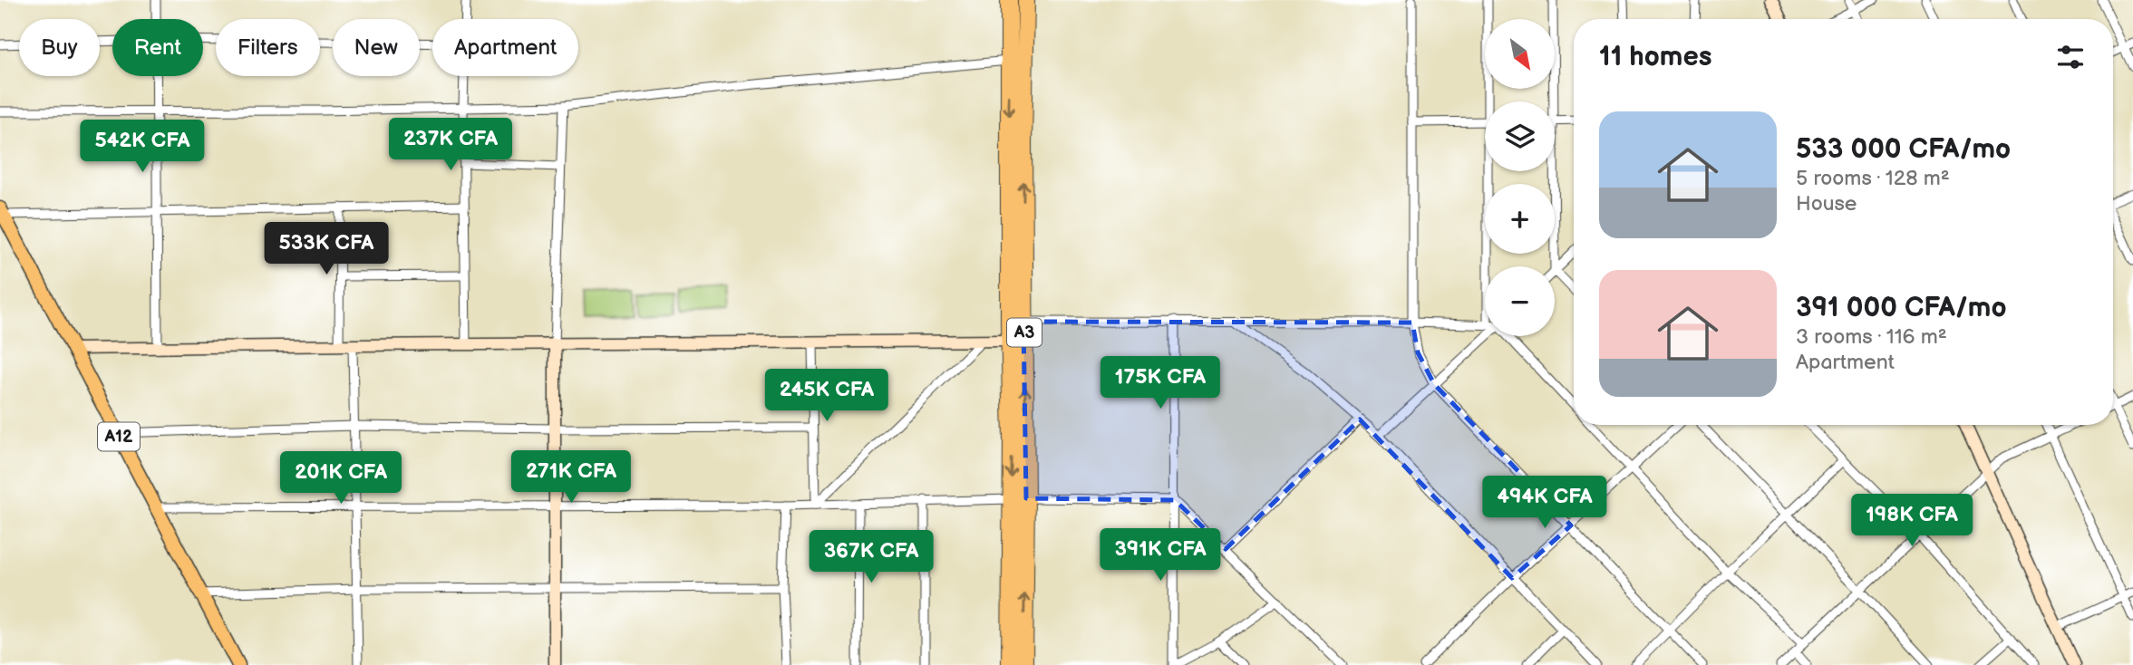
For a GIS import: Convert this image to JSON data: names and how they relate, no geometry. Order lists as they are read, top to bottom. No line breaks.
{"streets":{"highway":["A3"],"main road":["A12"]},"north":"bottom right","page":{"map_buttons":["+","−"],"chip":["Buy","Rent","Filters","New","Apartment"],"heading":"11 homes","list":[{"name":"533 000 CFA/mo","note":"5 rooms · 128 m² · House"},{"name":"391 000 CFA/mo","note":"3 rooms · 116 m² · Apartment"}],"price":["237K CFA","542K CFA","533K CFA","175K CFA","245K CFA","271K CFA","201K CFA","494K CFA","198K CFA","391K CFA","367K CFA"]}}
